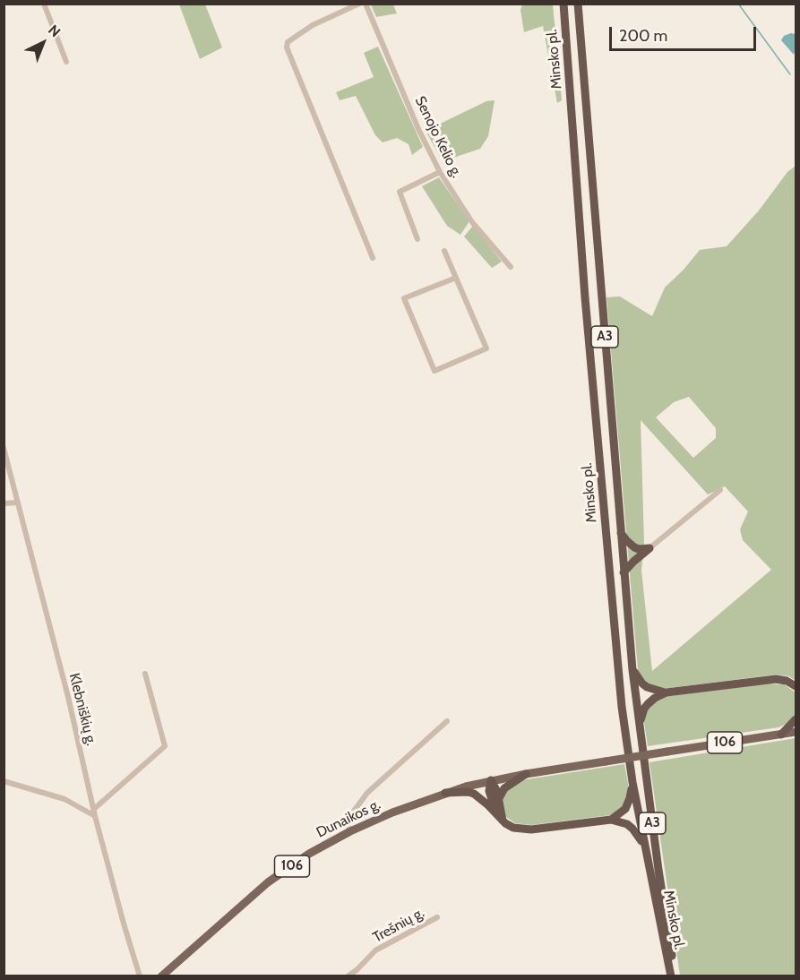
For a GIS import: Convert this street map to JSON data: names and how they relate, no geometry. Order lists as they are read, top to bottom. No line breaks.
{"streets":{"highway":["Minsko pl.","A3"],"main road":["106","Dunaikos g."],"street":["Senojo Kelio g.","Klebniškių g.","Trešnių g."]},"crossings":[["106","Dunaikos g."]],"scale_bar":"200 m","north":"top right"}
